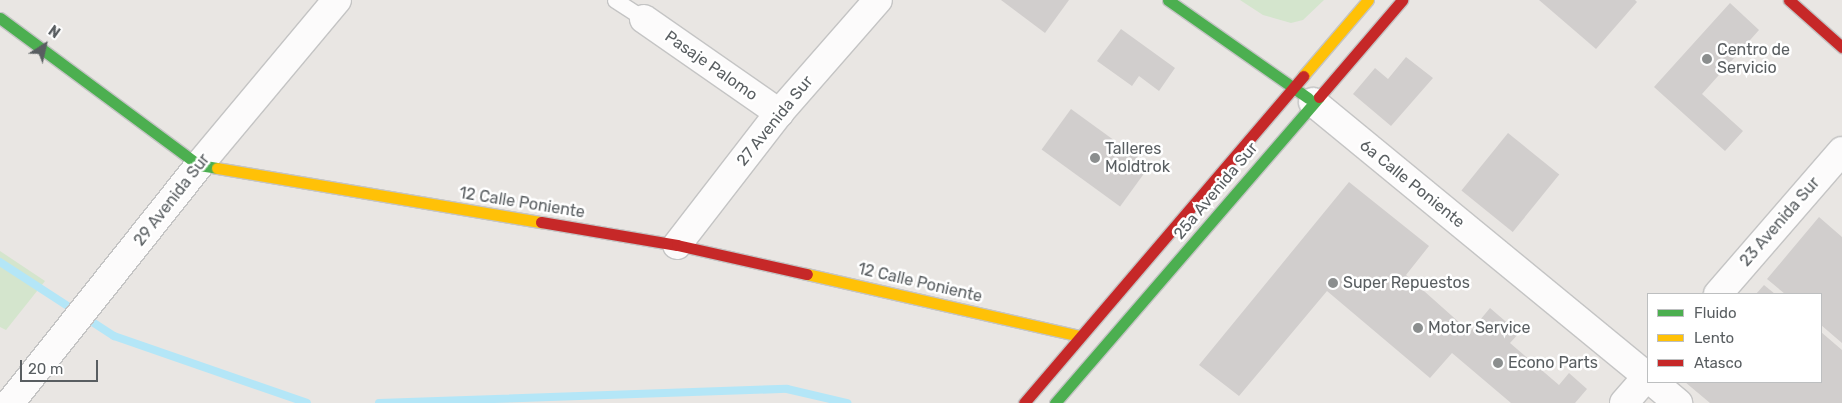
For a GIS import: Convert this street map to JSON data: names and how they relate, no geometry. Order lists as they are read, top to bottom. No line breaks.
{"streets":{"street":["Pasaje Palomo","27 Avenida Sur","6a Calle Poniente","25a Avenida Sur","29 Avenida Sur","12 Calle Poniente","23 Avenida Sur"]},"crossings":[["Pasaje Palomo","27 Avenida Sur"],["27 Avenida Sur","12 Calle Poniente"],["6a Calle Poniente","25a Avenida Sur"],["25a Avenida Sur","12 Calle Poniente"],["29 Avenida Sur","12 Calle Poniente"]],"places":["Centro de Servicio","Talleres Moldtrok","Super Repuestos","Motor Service","Econo Parts"],"legend":["Fluido","Lento","Atasco"],"scale_bar":"20 m","north":"top right"}
